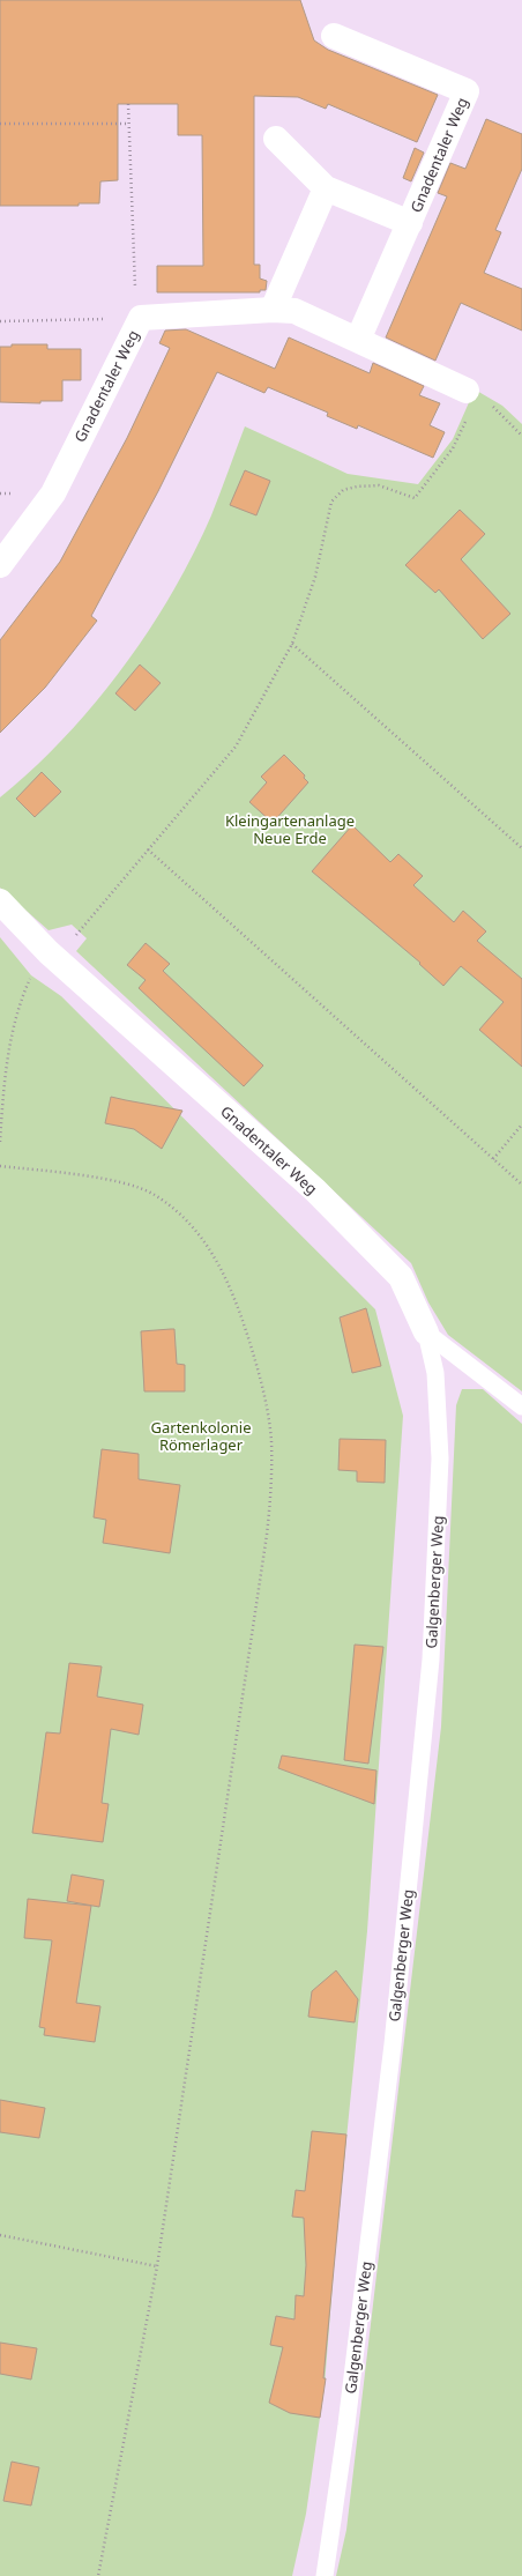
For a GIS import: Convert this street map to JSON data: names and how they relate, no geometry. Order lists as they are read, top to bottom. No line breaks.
{"streets":{"street":["Gnadentaler Weg"],"lane":["Galgenberger Weg"]},"crossings":[["Gnadentaler Weg","Galgenberger Weg"]],"parks":["Kleingartenanlage Neue Erde","Gartenkolonie Römerlager"]}
